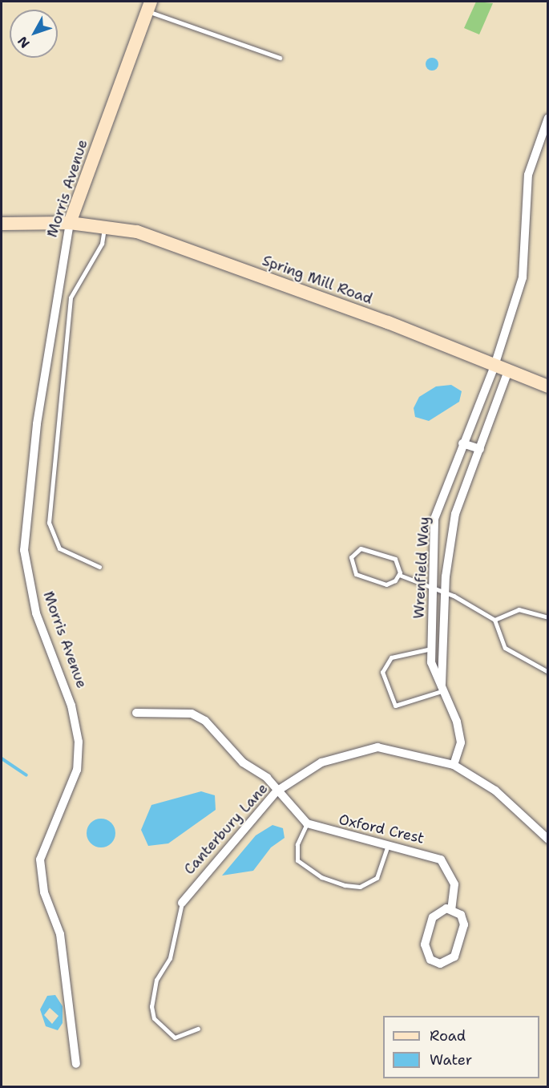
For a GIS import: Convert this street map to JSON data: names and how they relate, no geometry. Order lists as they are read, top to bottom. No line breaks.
{"streets":{"main road":["Morris Avenue","Spring Mill Road"],"street":["Wrenfield Way","Canterbury Lane","Oxford Crest"]},"crossings":[["Morris Avenue","Spring Mill Road"],["Spring Mill Road","Wrenfield Way"],["Wrenfield Way","Canterbury Lane"]],"legend":["Road","Water"],"north":"bottom left"}
